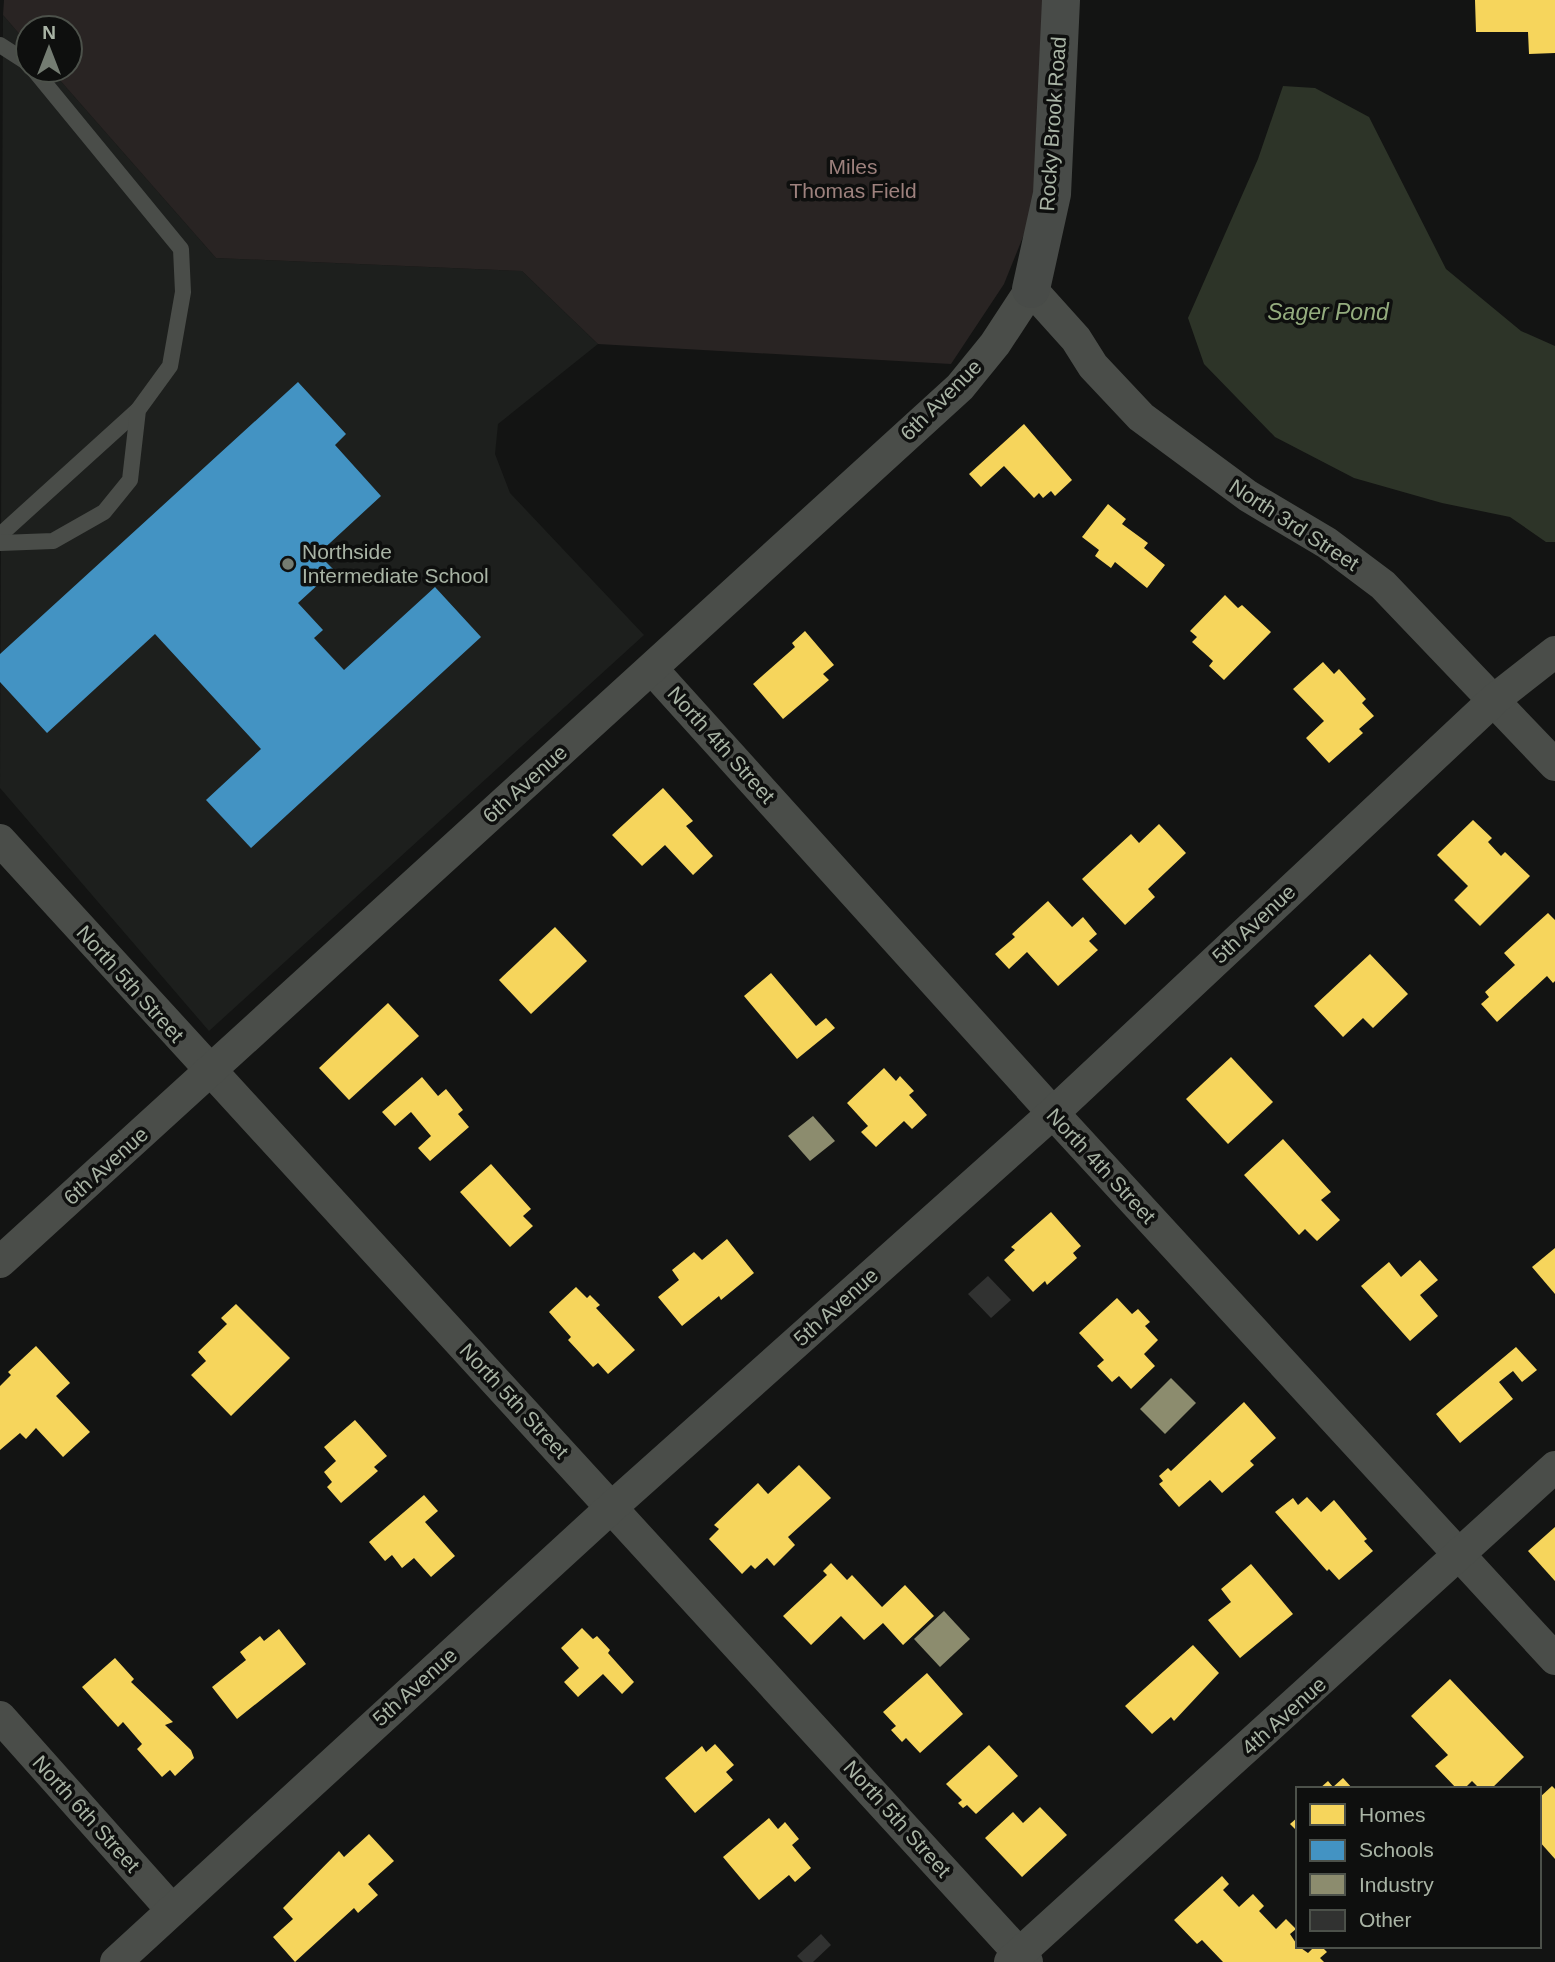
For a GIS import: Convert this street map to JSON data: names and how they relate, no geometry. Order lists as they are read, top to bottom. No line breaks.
{"streets":{"street":["Rocky Brook Road","6th Avenue","North 3rd Street","North 4th Street","5th Avenue","North 5th Street","4th Avenue","North 6th Street"]},"crossings":[["Rocky Brook Road","6th Avenue"],["Rocky Brook Road","North 3rd Street"],["6th Avenue","North 3rd Street"],["6th Avenue","North 4th Street"],["6th Avenue","North 5th Street"],["North 3rd Street","5th Avenue"],["North 4th Street","5th Avenue"],["North 4th Street","4th Avenue"],["5th Avenue","North 5th Street"],["5th Avenue","North 6th Street"],["North 5th Street","4th Avenue"]],"water":["Sager Pond"],"parks":["Miles Thomas Field"],"places":["Northside Intermediate School"],"legend":["Homes","Schools","Industry","Other"],"north":"top"}
